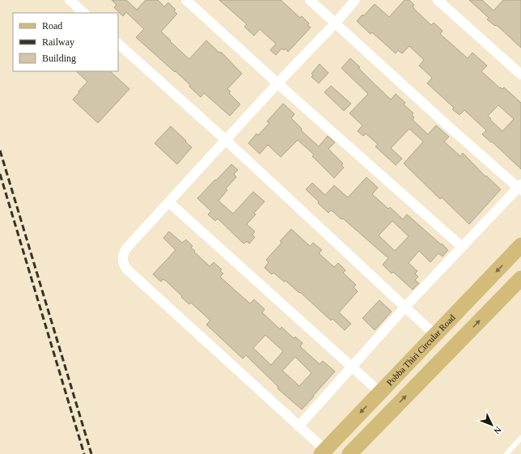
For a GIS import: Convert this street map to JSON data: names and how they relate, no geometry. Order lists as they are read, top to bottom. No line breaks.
{"streets":{"main road":["Pobba Thiri Circular Road"]},"legend":["Road","Railway","Building"],"north":"bottom right"}
